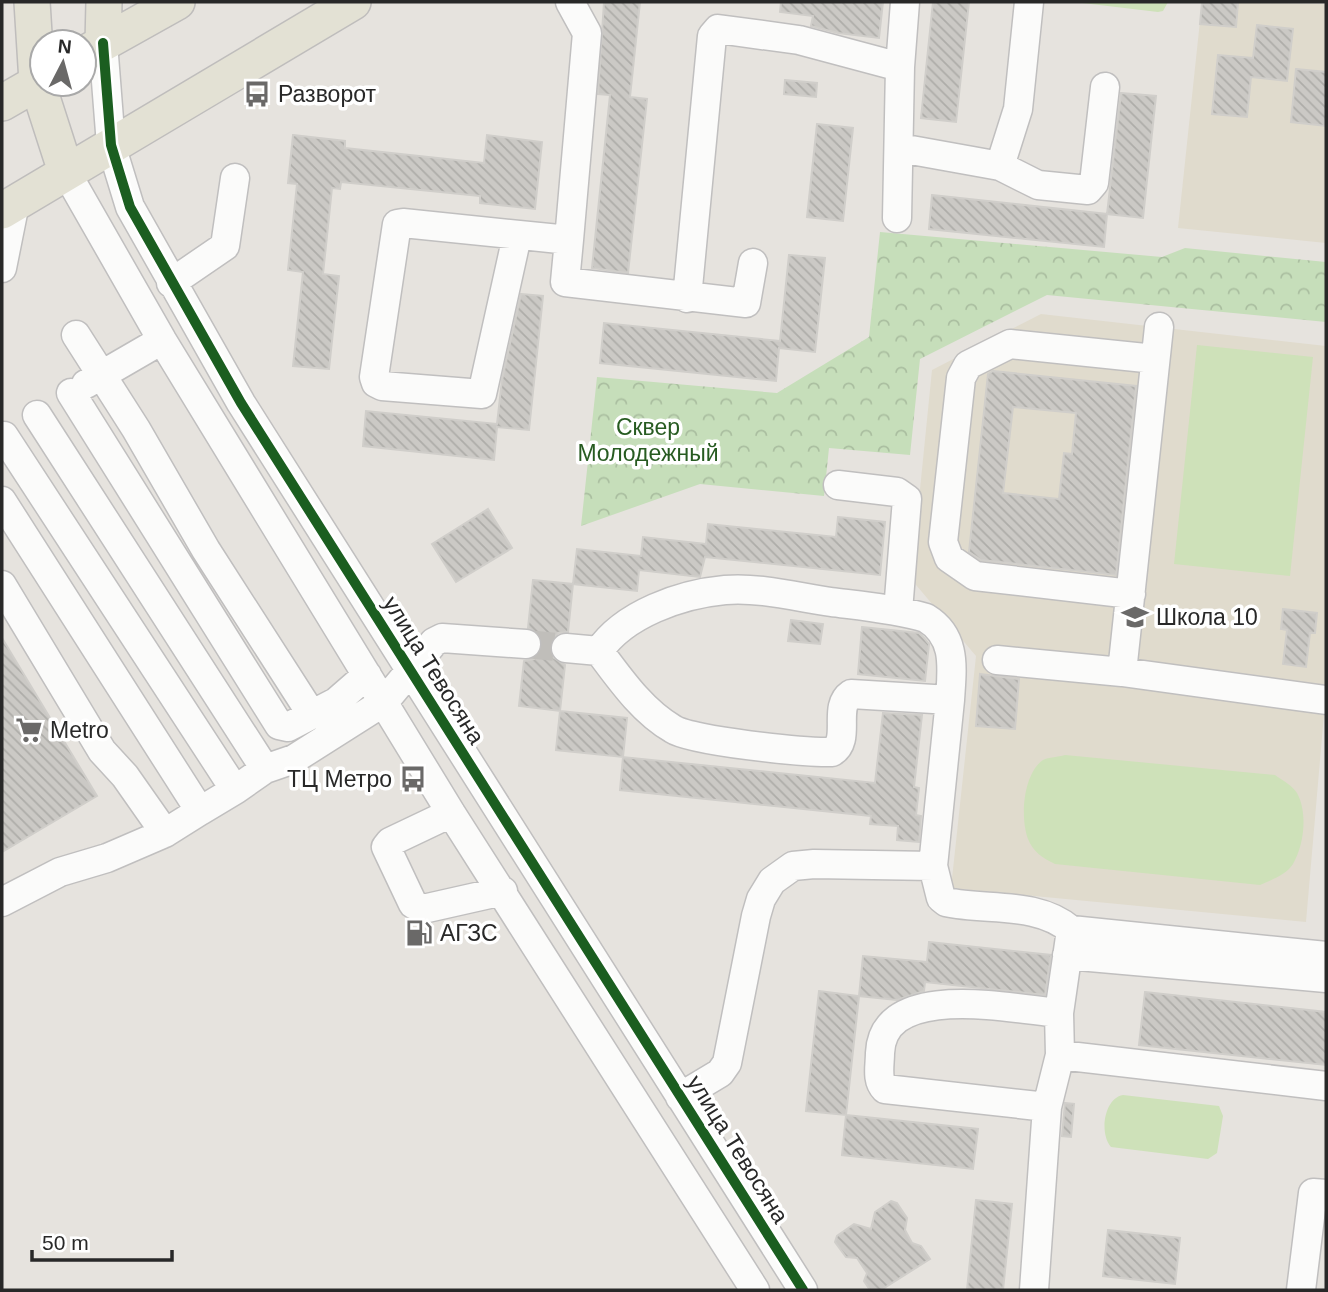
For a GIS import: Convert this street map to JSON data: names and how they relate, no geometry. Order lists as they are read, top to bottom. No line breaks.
{"streets":{"main road":["улица Тевосяна"]},"parks":["Сквер Молодежный"],"places":{"bus stop":["Разворот","ТЦ Метро"],"school or university":["Школа 10"],"supermarket":["Metro"],"fuel station":["АГЗС"]},"scale_bar":"50 m","north":"top"}
